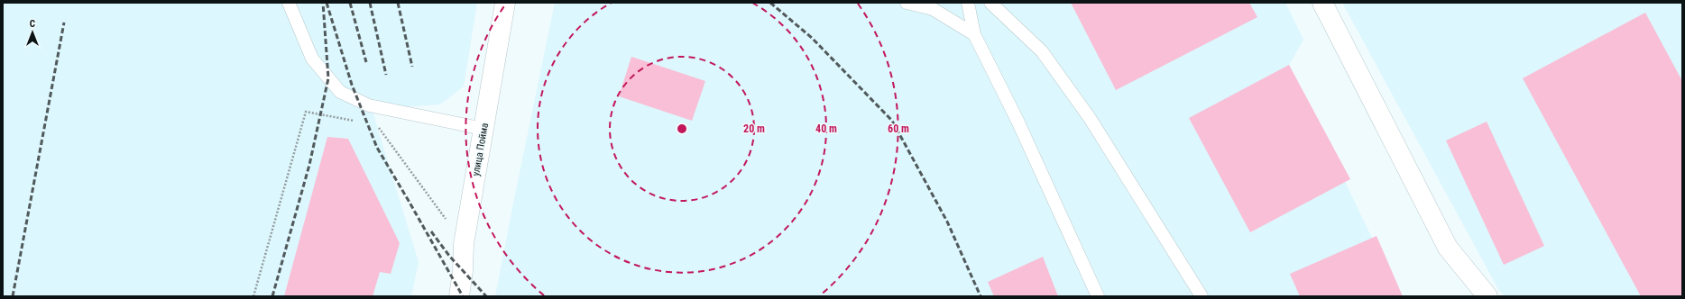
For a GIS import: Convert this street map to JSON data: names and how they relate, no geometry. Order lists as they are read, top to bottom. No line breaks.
{"streets":{"street":["улица Пойма"]},"north":"top","rings":["20 m","40 m","60 m"]}
